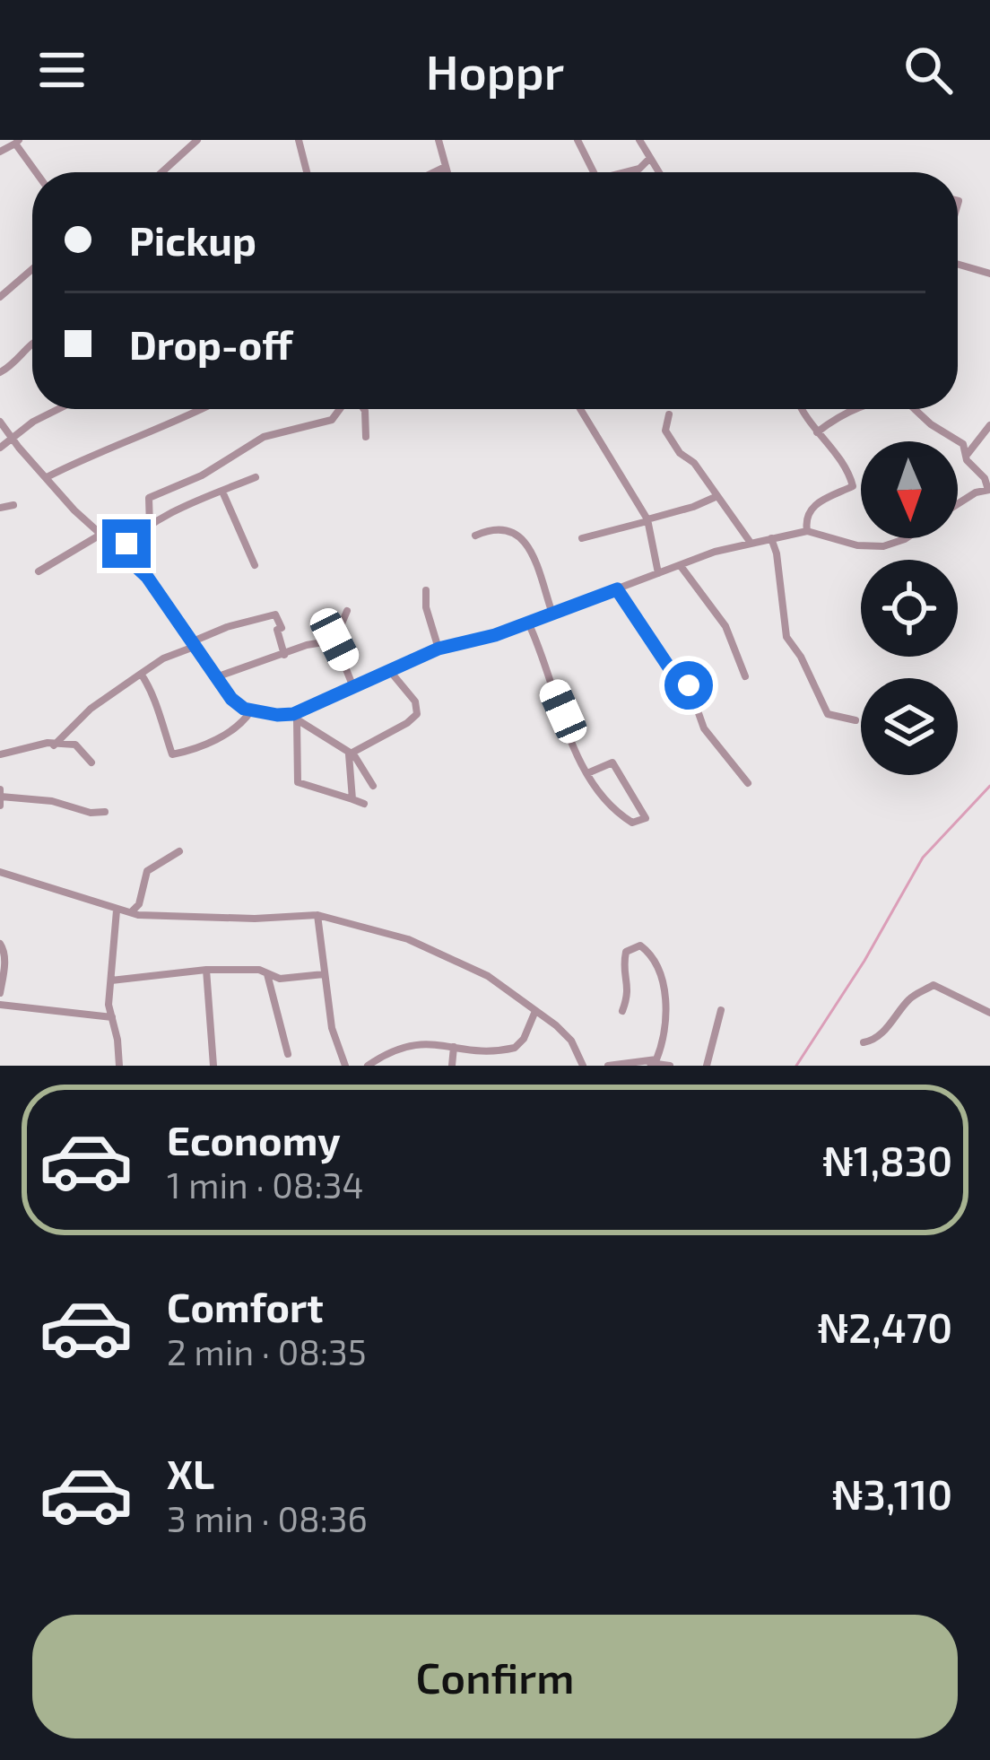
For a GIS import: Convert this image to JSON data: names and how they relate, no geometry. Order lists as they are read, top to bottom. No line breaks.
{"north":"bottom","page":{"header":"Hoppr","banner":["Pickup","Drop-off"],"list":[{"name":"Economy","note":"1 min · 08:34","value":"₦1,830"},{"name":"Comfort","note":"2 min · 08:35","value":"₦2,470"},{"name":"XL","note":"3 min · 08:36","value":"₦3,110"}],"buttons":"Confirm"}}
